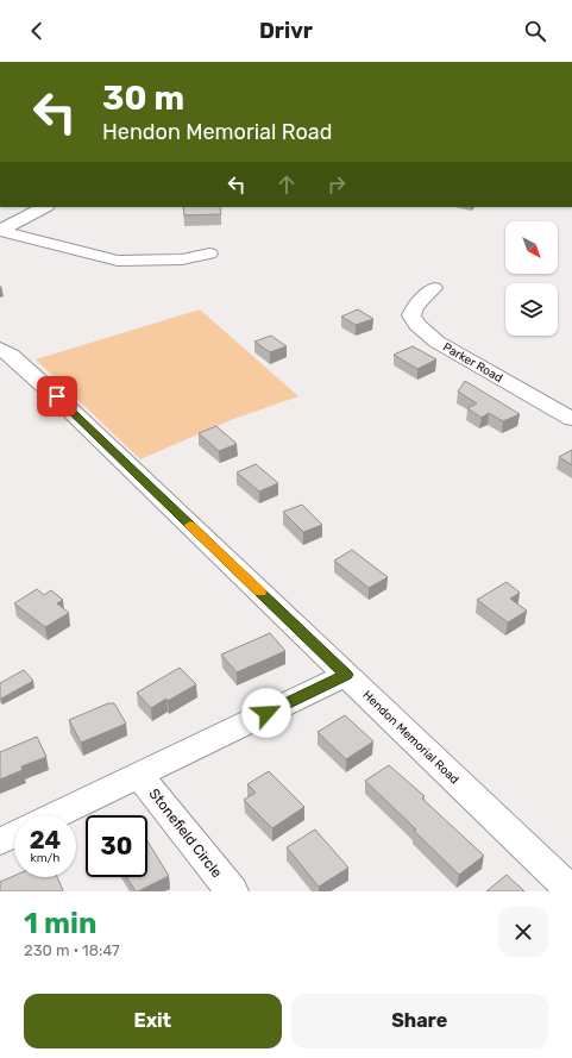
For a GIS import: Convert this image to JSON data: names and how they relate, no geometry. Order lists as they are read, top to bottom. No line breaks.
{"streets":{"street":["Parker Road","Hendon Memorial Road","Stonefield Circle"]},"north":"bottom right","page":{"header":"Drivr","turn":["30 m","Hendon Memorial Road"],"speed":"24 km/h","limit":"30","heading":["1 min","230 m · 18:47"],"buttons":["Exit","Share"]}}
